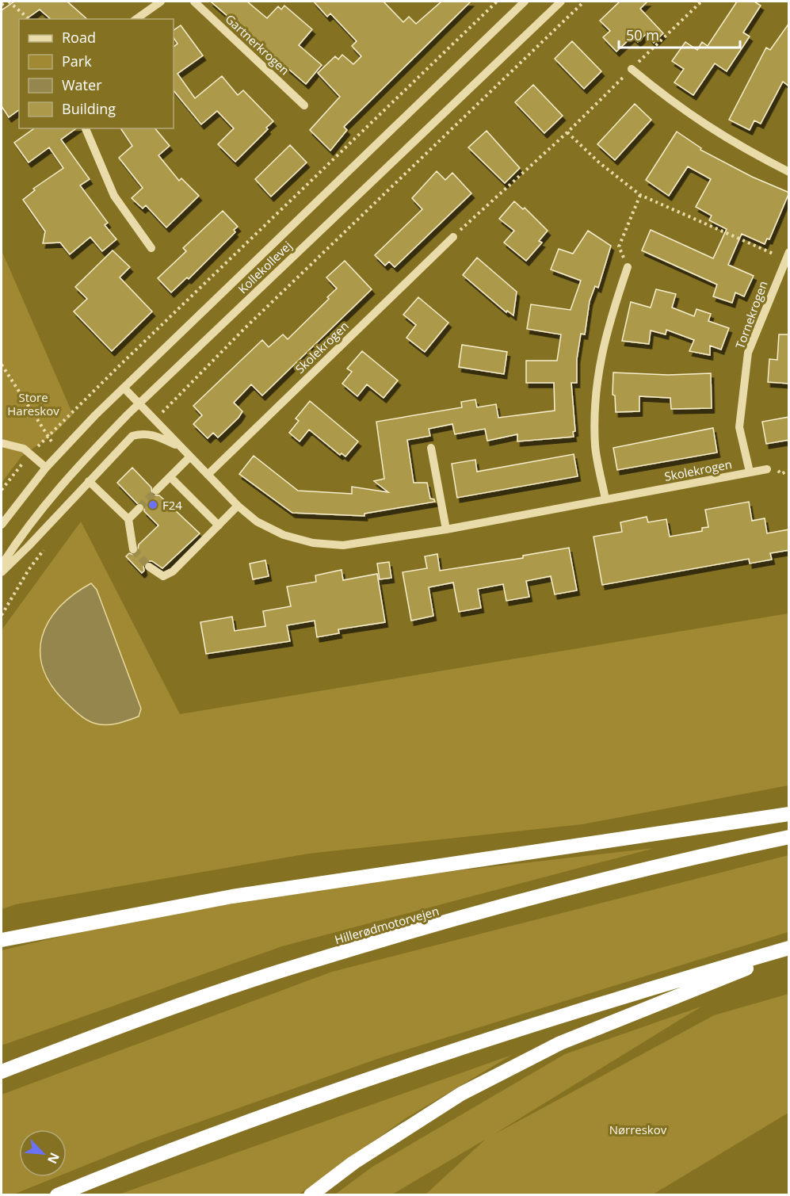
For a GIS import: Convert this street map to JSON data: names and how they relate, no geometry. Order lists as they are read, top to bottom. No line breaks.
{"streets":{"highway":["Hillerødmotorvejen"],"street":["Gartnerkrogen","Kollekollevej","Tornekrogen","Skolekrogen"]},"crossings":[["Kollekollevej","Skolekrogen"],["Tornekrogen","Skolekrogen"]],"parks":["Store Hareskov","Nørreskov"],"places":["F24"],"legend":["Road","Park","Water","Building"],"scale_bar":"50 m","north":"bottom right"}
